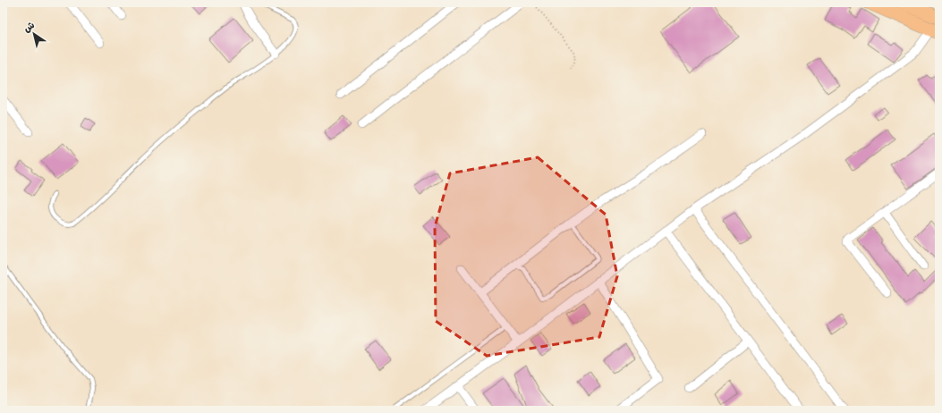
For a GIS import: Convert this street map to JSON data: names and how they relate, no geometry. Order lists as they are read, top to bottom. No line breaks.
{"north":"top left"}
